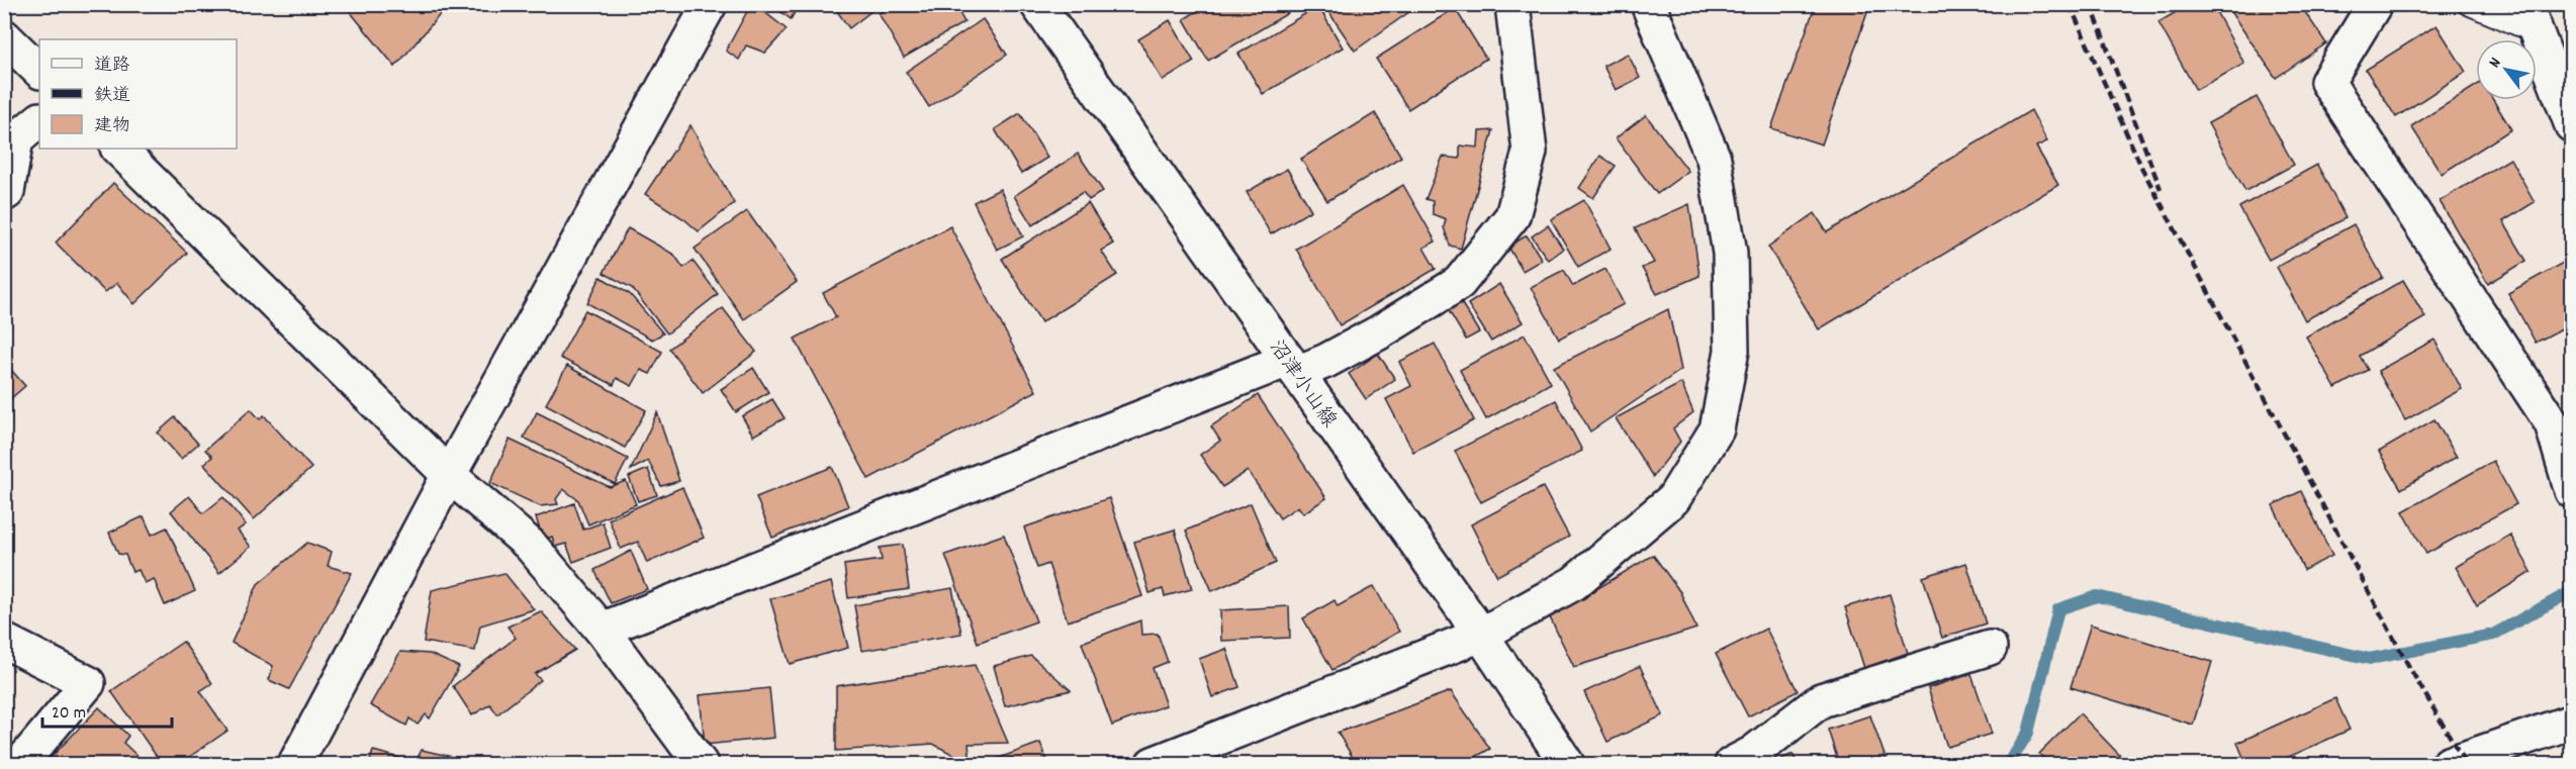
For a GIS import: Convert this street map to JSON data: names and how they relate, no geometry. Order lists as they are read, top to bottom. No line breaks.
{"streets":{"street":["沼津小山線"]},"legend":["道路","鉄道","建物"],"scale_bar":"20 m","north":"top left"}
